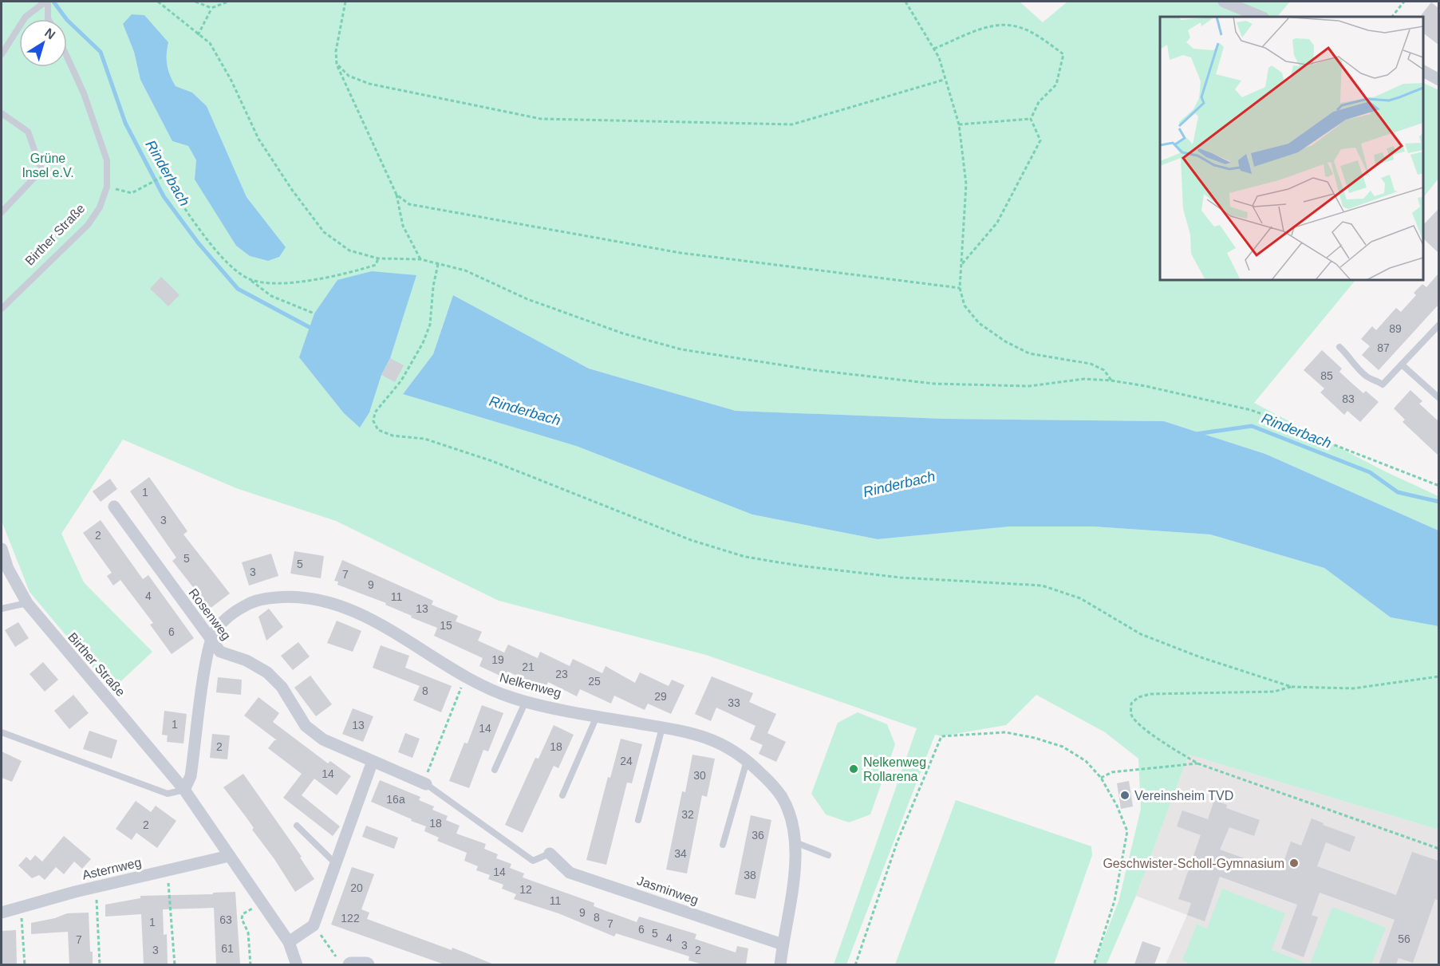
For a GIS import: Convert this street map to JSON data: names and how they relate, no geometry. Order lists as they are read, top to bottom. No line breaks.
{"streets":{"street":["Birther Straße","Rosenweg","Nelkenweg","Asternweg","Jasminweg"]},"crossings":[["Birther Straße","Nelkenweg"],["Birther Straße","Asternweg"],["Rosenweg","Nelkenweg"],["Nelkenweg","Jasminweg"]],"water":["Rinderbach"],"parks":["Grüne Insel e.V."],"places":["Nelkenweg Rollarena","Vereinsheim TVD","Geschwister-Scholl-Gymnasium"],"house_numbers":["89","87","85","83","1","3","2","5","5","3","7","9","4","11","13","15","6","19","21","23","25","8","29","33","1","13","14","2","18","24","14","30","16a","32","18","2","36","34","14","38","20","12","11","9","8","122","63","1","7","6","5","4","56","7","3","61","3","2"],"north":"top right"}
